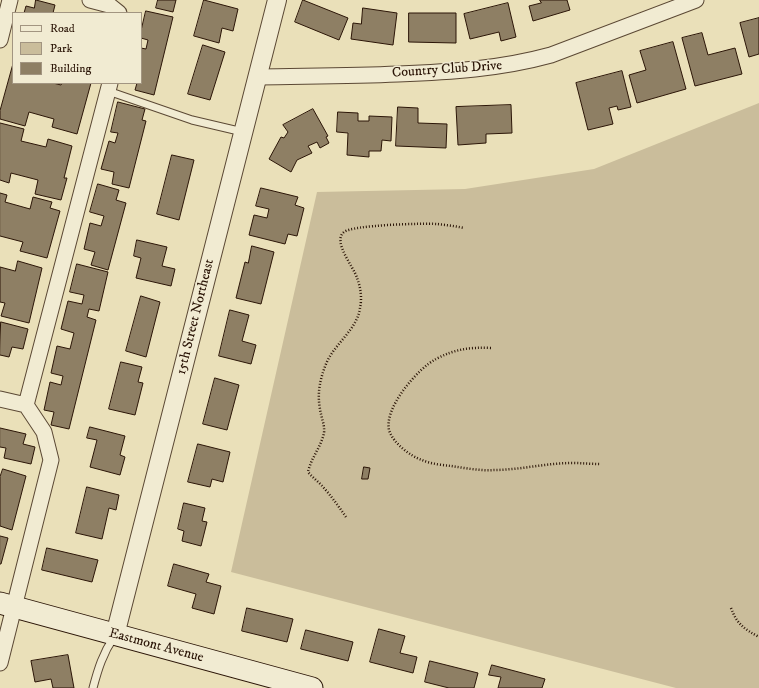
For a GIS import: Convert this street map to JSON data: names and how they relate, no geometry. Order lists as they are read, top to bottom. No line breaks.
{"streets":{"main road":["Eastmont Avenue"],"street":["Country Club Drive","15th Street Northeast"]},"crossings":[["Country Club Drive","15th Street Northeast"],["15th Street Northeast","Eastmont Avenue"]],"legend":["Road","Park","Building"]}
